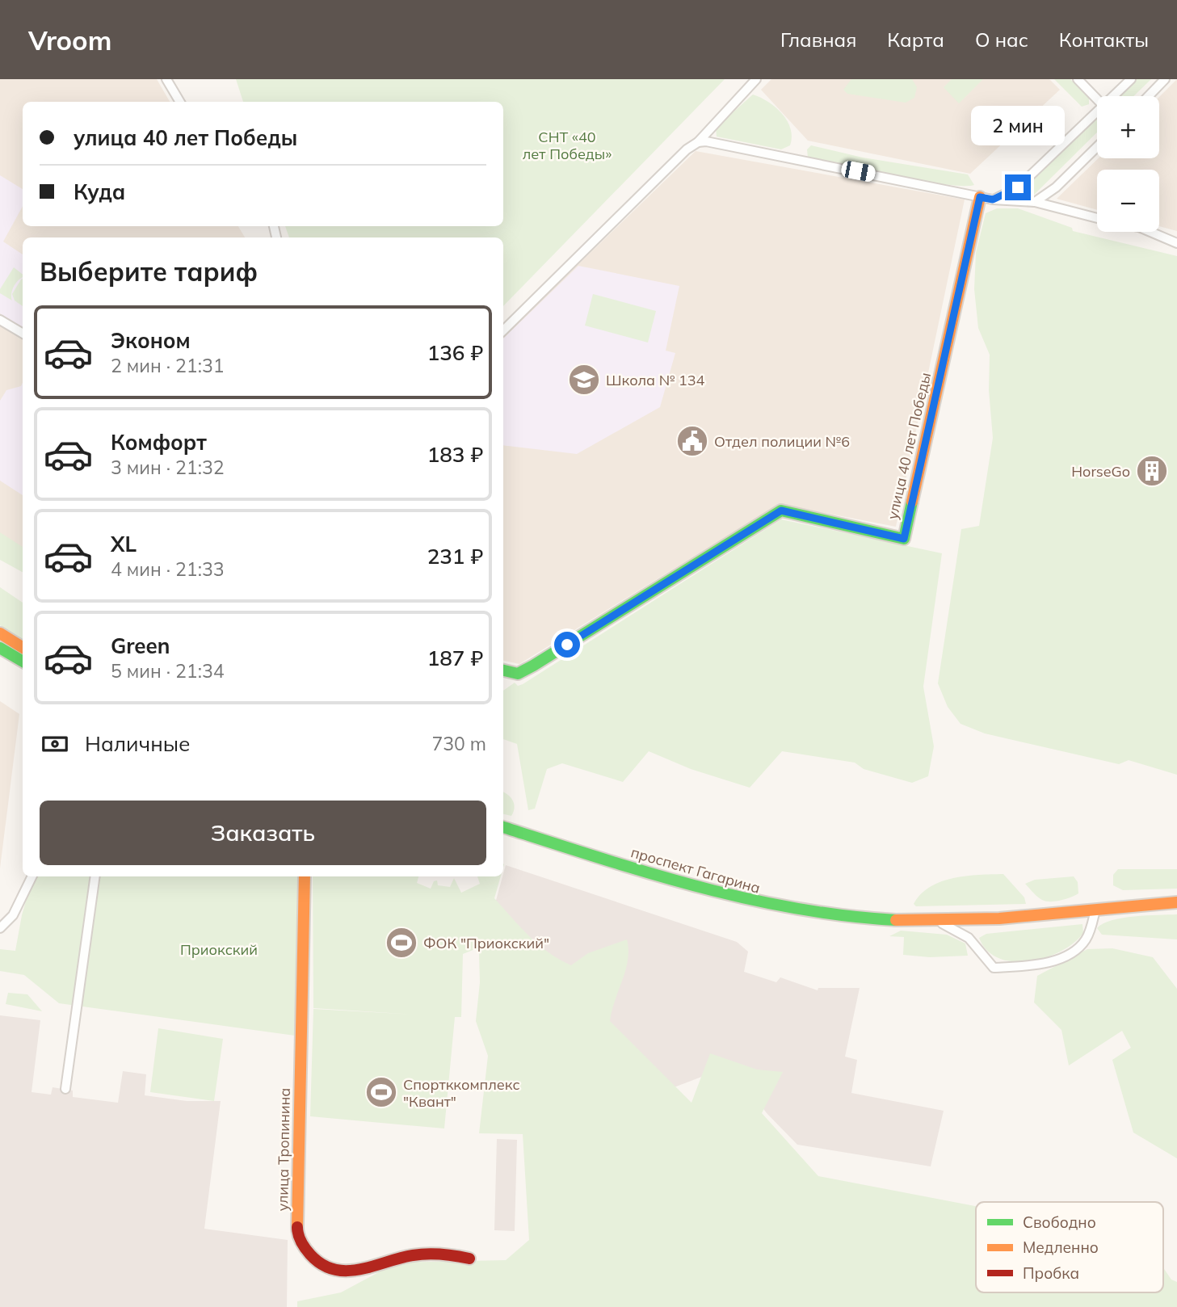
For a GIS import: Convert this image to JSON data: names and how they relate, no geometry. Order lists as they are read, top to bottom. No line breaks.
{"streets":{"street":["улица 40 лет Победы","проспект Гагарина","улица Тропинина"]},"parks":["СНТ «40 лет Победы»","Приокский"],"places":{"school or university":["Школа № 134"],"public building":["Отдел полиции №6"],"building":["HorseGo"],"sports":["ФОК \"Приокский\"","Спортккомплекс \"Квант\""]},"legend":["Свободно","Медленно","Пробка"],"page":{"header":"Vroom","nav":["Главная","Карта","О нас","Контакты"],"map_buttons":["+","−"],"banner":["улица 40 лет Победы","Куда"],"bubble":"2 мин","heading":"Выберите тариф","list":[{"name":"Эконом","note":"2 мин · 21:31","value":"136 ₽"},{"name":"Комфорт","note":"3 мин · 21:32","value":"183 ₽"},{"name":"XL","note":"4 мин · 21:33","value":"231 ₽"},{"name":"Green","note":"5 мин · 21:34","value":"187 ₽"}],"pay":["Наличные","730 m"],"buttons":"Заказать"}}
